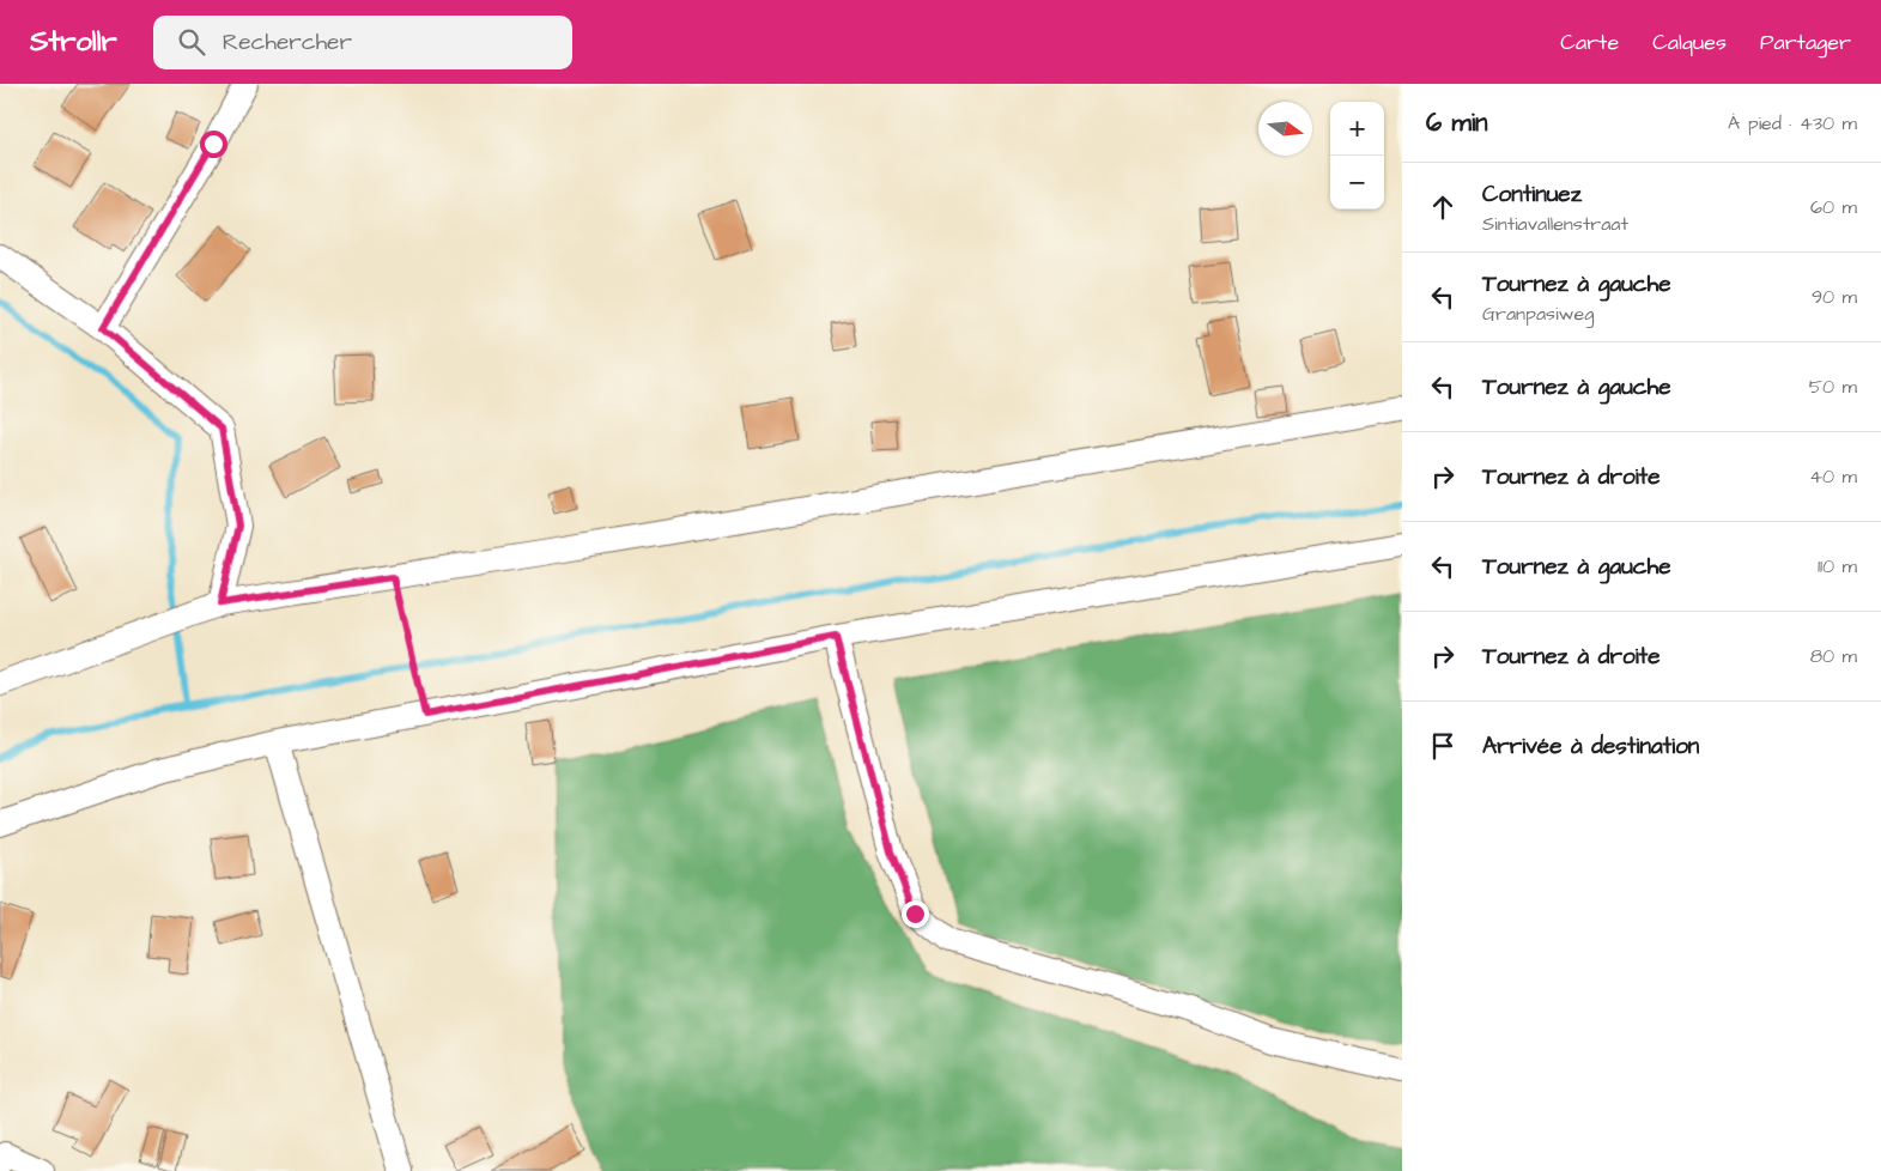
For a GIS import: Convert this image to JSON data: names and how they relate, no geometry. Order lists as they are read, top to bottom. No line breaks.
{"north":"right","page":{"header":"Strollr","search":"Rechercher","nav":["Carte","Calques","Partager"],"heading":["6 min","À pied · 430 m"],"map_buttons":["+","−"],"list":[["Continuez","Sintiavallenstraat","60 m"],["Tournez à gauche","Granpasiweg","90 m"],["Tournez à gauche","50 m"],["Tournez à droite","40 m"],["Tournez à gauche","110 m"],["Tournez à droite","80 m"],"Arrivée à destination"]}}
